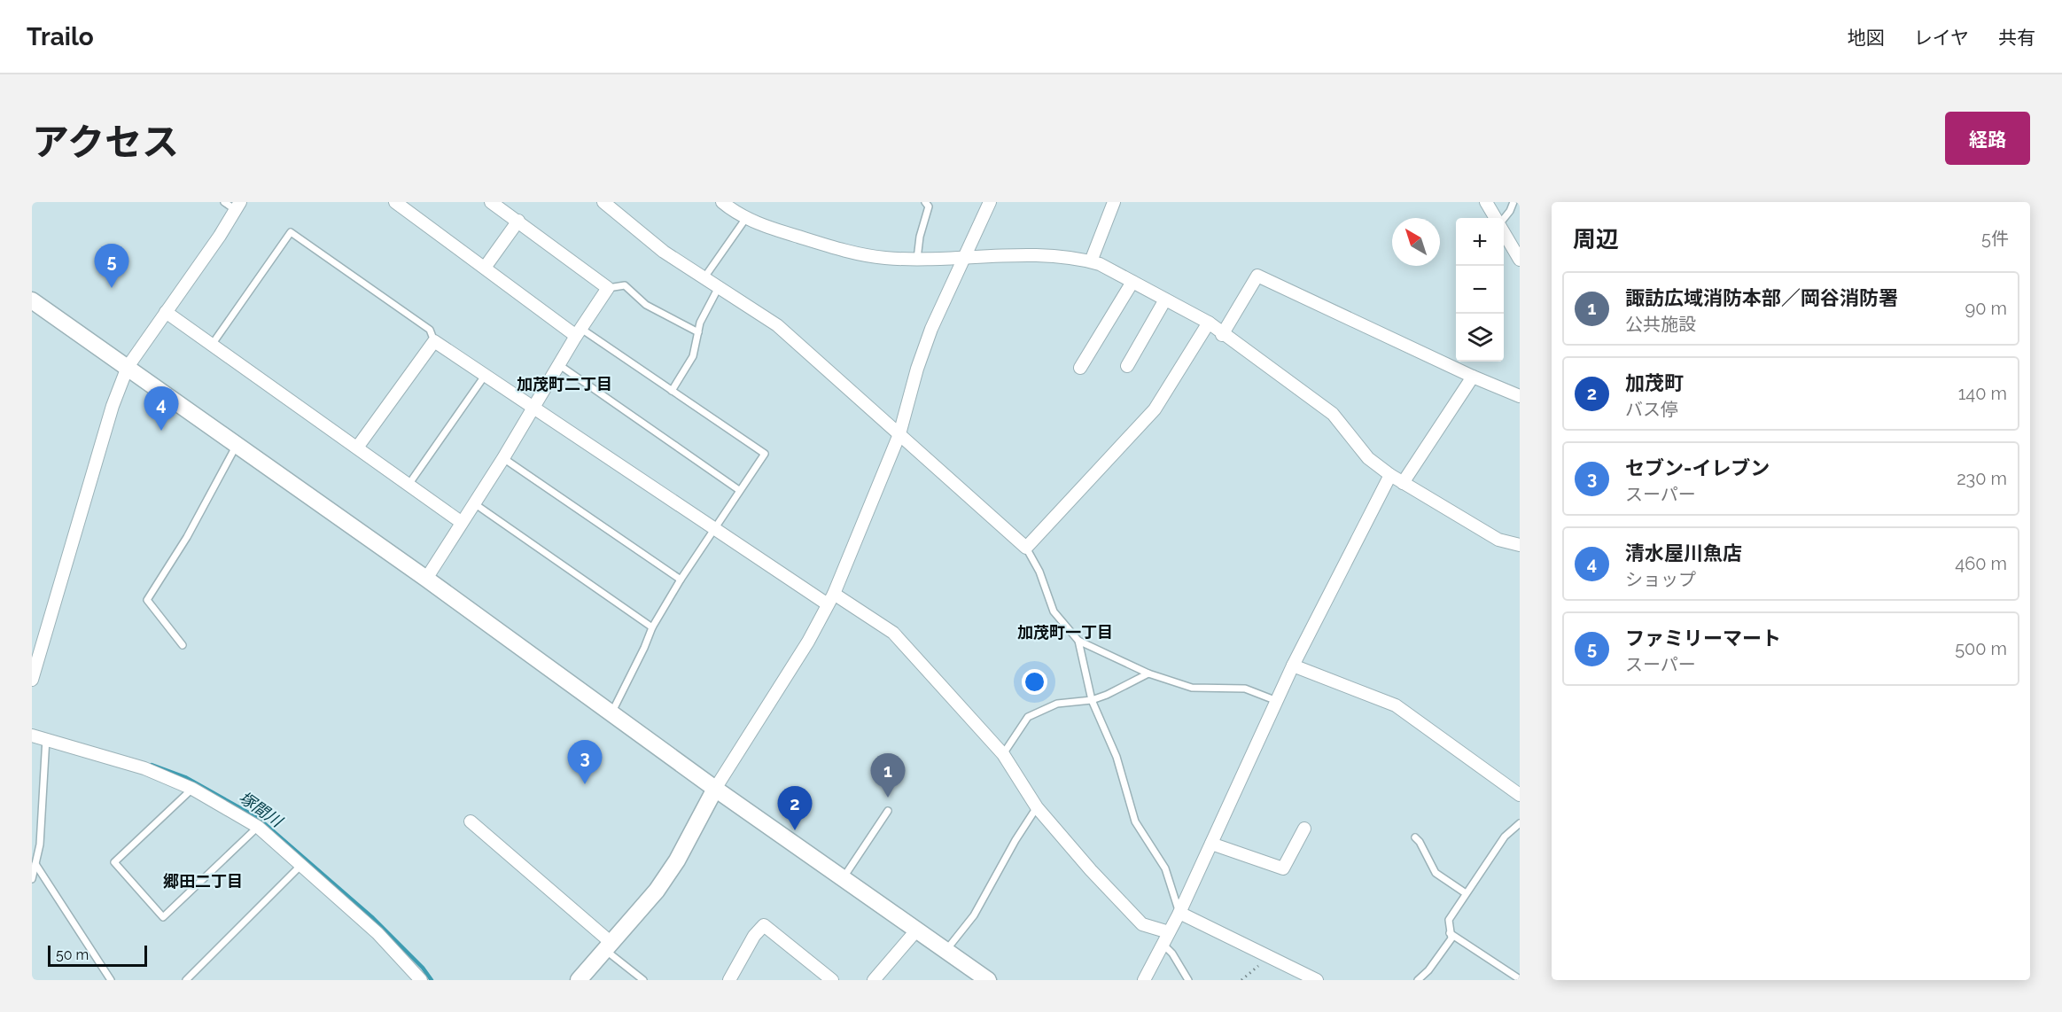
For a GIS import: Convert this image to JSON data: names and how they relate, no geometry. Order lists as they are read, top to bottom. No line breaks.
{"districts":["加茂町二丁目","加茂町一丁目","郷田二丁目"],"water":["塚間川"],"scale_bar":"50 m","north":"top left","page":{"header":"Trailo","nav":["地図","レイヤ","共有"],"title":"アクセス","buttons":"経路","heading":["周辺","5件"],"map_buttons":["+","−"],"pins":["5","4","3","1","2"],"list":[{"mark":"1","name":"諏訪広域消防本部／岡谷消防署","note":"公共施設","value":"90 m"},{"mark":"2","name":"加茂町","note":"バス停","value":"140 m"},{"mark":"3","name":"セブン-イレブン","note":"スーパー","value":"230 m"},{"mark":"4","name":"清水屋川魚店","note":"ショップ","value":"460 m"},{"mark":"5","name":"ファミリーマート","note":"スーパー","value":"500 m"}],"scale":"50 m"}}
